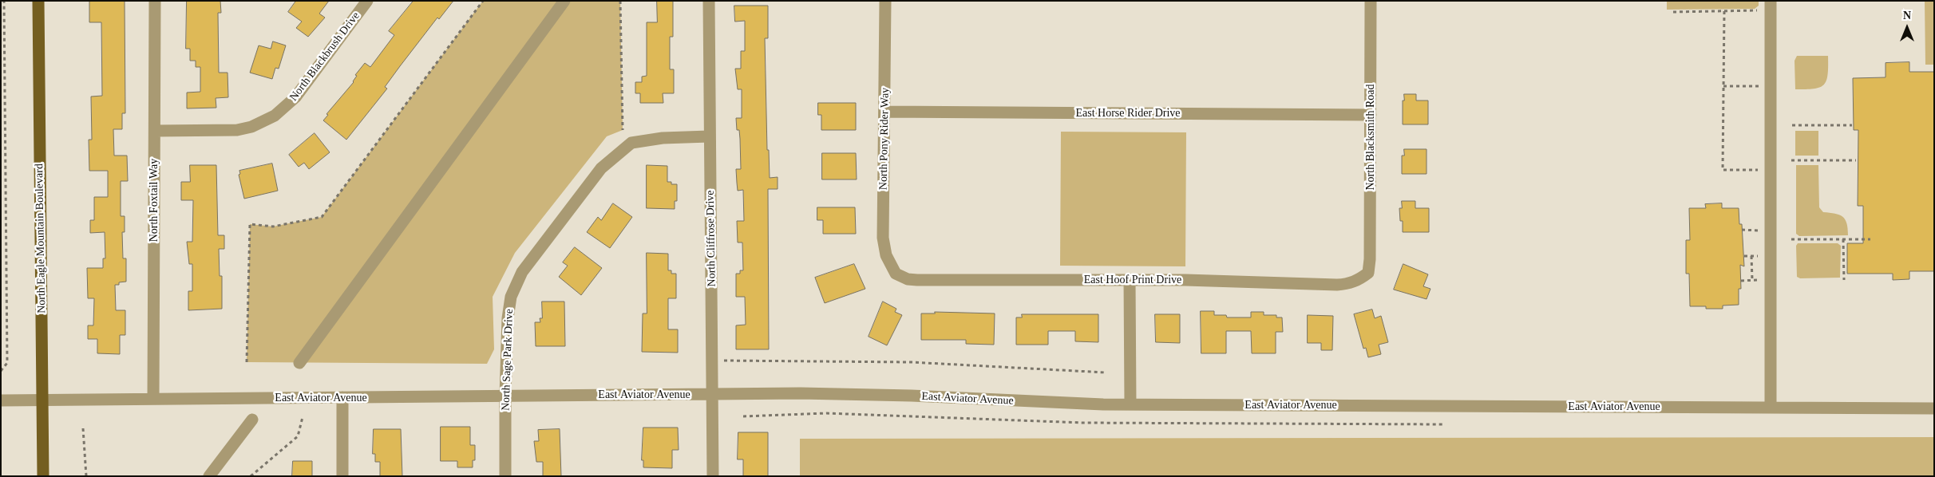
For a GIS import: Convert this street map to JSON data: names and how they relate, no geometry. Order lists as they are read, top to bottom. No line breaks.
{"streets":{"main road":["North Eagle Mountain Boulevard"],"street":["North Blackbrush Drive","East Horse Rider Drive","North Blacksmith Road","North Pony Rider Way","North Foxtail Way","North Cliffrose Drive","East Hoof Print Drive","North Sage Park Drive","East Aviator Avenue"]},"crossings":[["North Blackbrush Drive","North Foxtail Way"],["East Horse Rider Drive","North Blacksmith Road"],["East Horse Rider Drive","North Pony Rider Way"],["North Blacksmith Road","East Hoof Print Drive"],["North Pony Rider Way","East Hoof Print Drive"],["North Foxtail Way","East Aviator Avenue"],["North Eagle Mountain Boulevard","East Aviator Avenue"],["North Cliffrose Drive","North Sage Park Drive"],["North Cliffrose Drive","East Aviator Avenue"],["North Sage Park Drive","East Aviator Avenue"]],"north":"top"}
